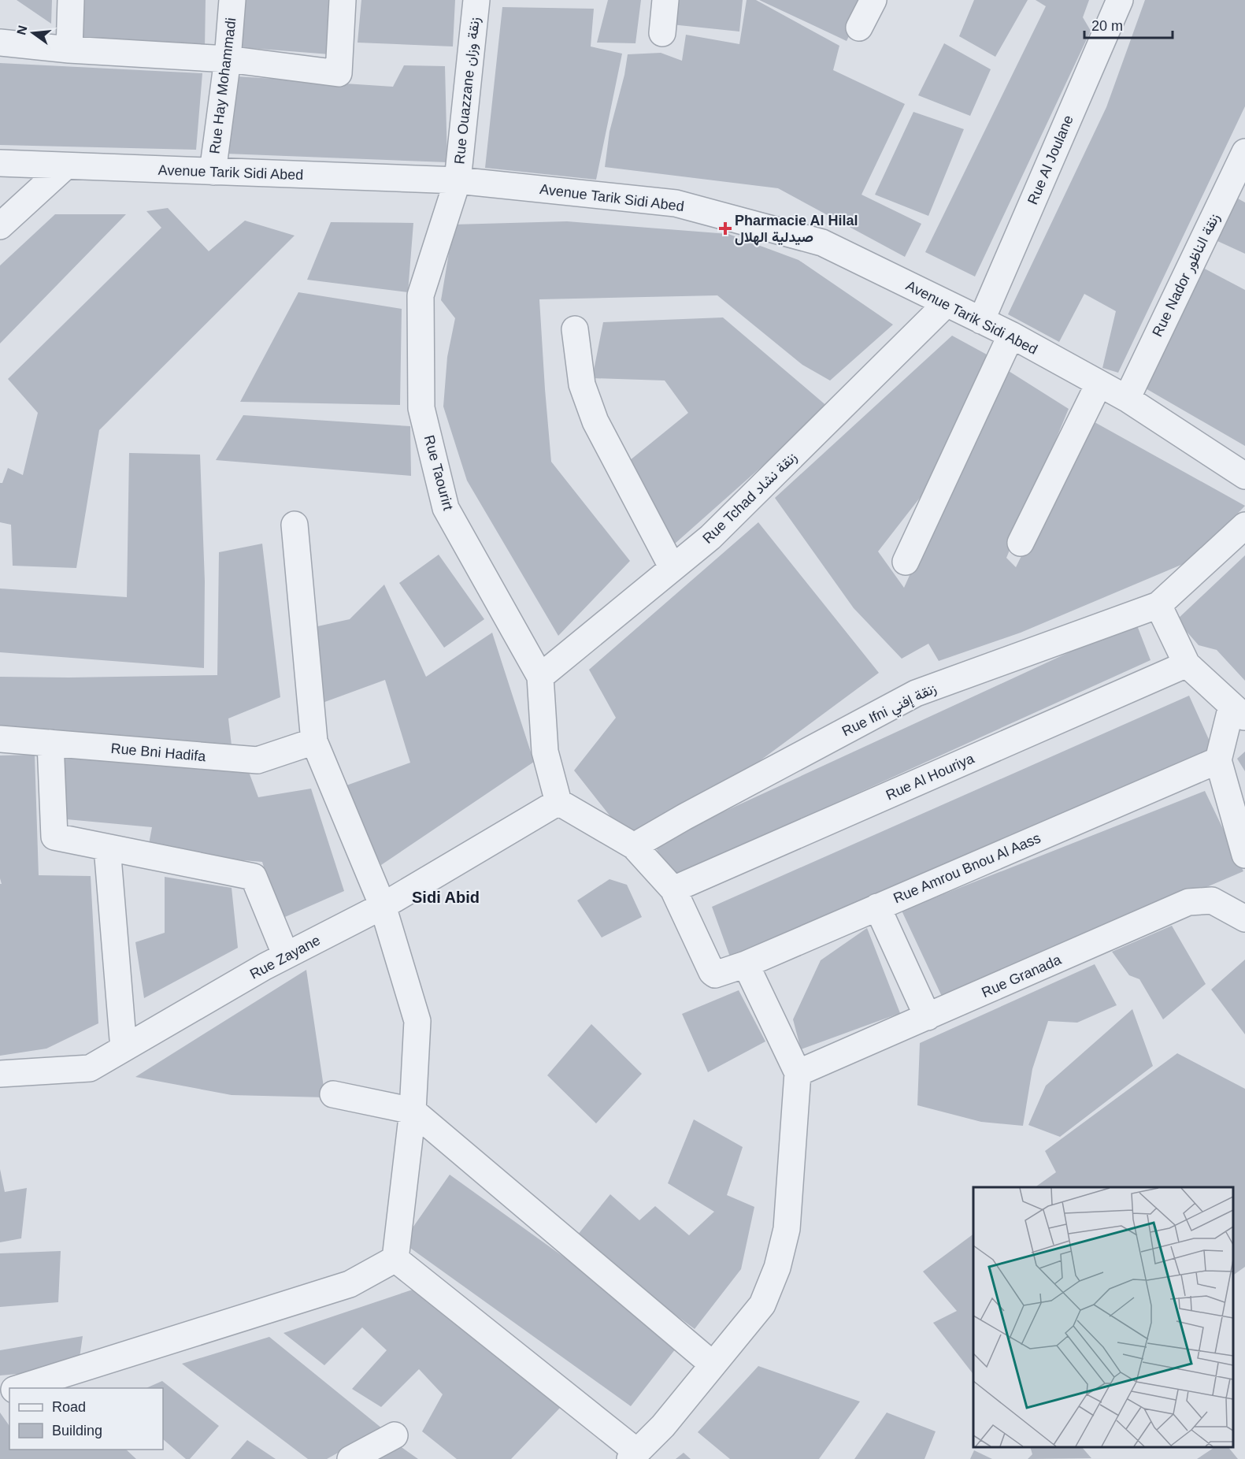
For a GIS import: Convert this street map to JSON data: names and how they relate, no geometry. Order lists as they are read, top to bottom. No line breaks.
{"streets":{"street":["Rue Hay Mohammadi","Rue Ouazzane زنقة وزان","Rue Al Joulane","Avenue Tarik Sidi Abed","Rue Nador زنقة الناظور","Rue Taourirt","Rue Tchad زنقة نشاد","Rue Ifni زنقة إفني","Rue Bni Hadifa","Rue Al Houriya","Rue Amrou Bnou Al Aass","Rue Zayane","Rue Granada"]},"crossings":[["Rue Hay Mohammadi","Avenue Tarik Sidi Abed"],["Rue Ouazzane زنقة وزان","Avenue Tarik Sidi Abed"],["Rue Ouazzane زنقة وزان","Rue Taourirt"],["Rue Al Joulane","Avenue Tarik Sidi Abed"],["Avenue Tarik Sidi Abed","Rue Nador زنقة الناظور"],["Avenue Tarik Sidi Abed","Rue Taourirt"],["Avenue Tarik Sidi Abed","Rue Tchad زنقة نشاد"],["Rue Taourirt","Rue Tchad زنقة نشاد"],["Rue Taourirt","Rue Zayane"],["Rue Al Houriya","Rue Amrou Bnou Al Aass"]],"districts":["Sidi Abid"],"places":{"health":["Pharmacie Al Hilal صيدلية الهلال"]},"legend":["Road","Building"],"scale_bar":"20 m","north":"left"}
